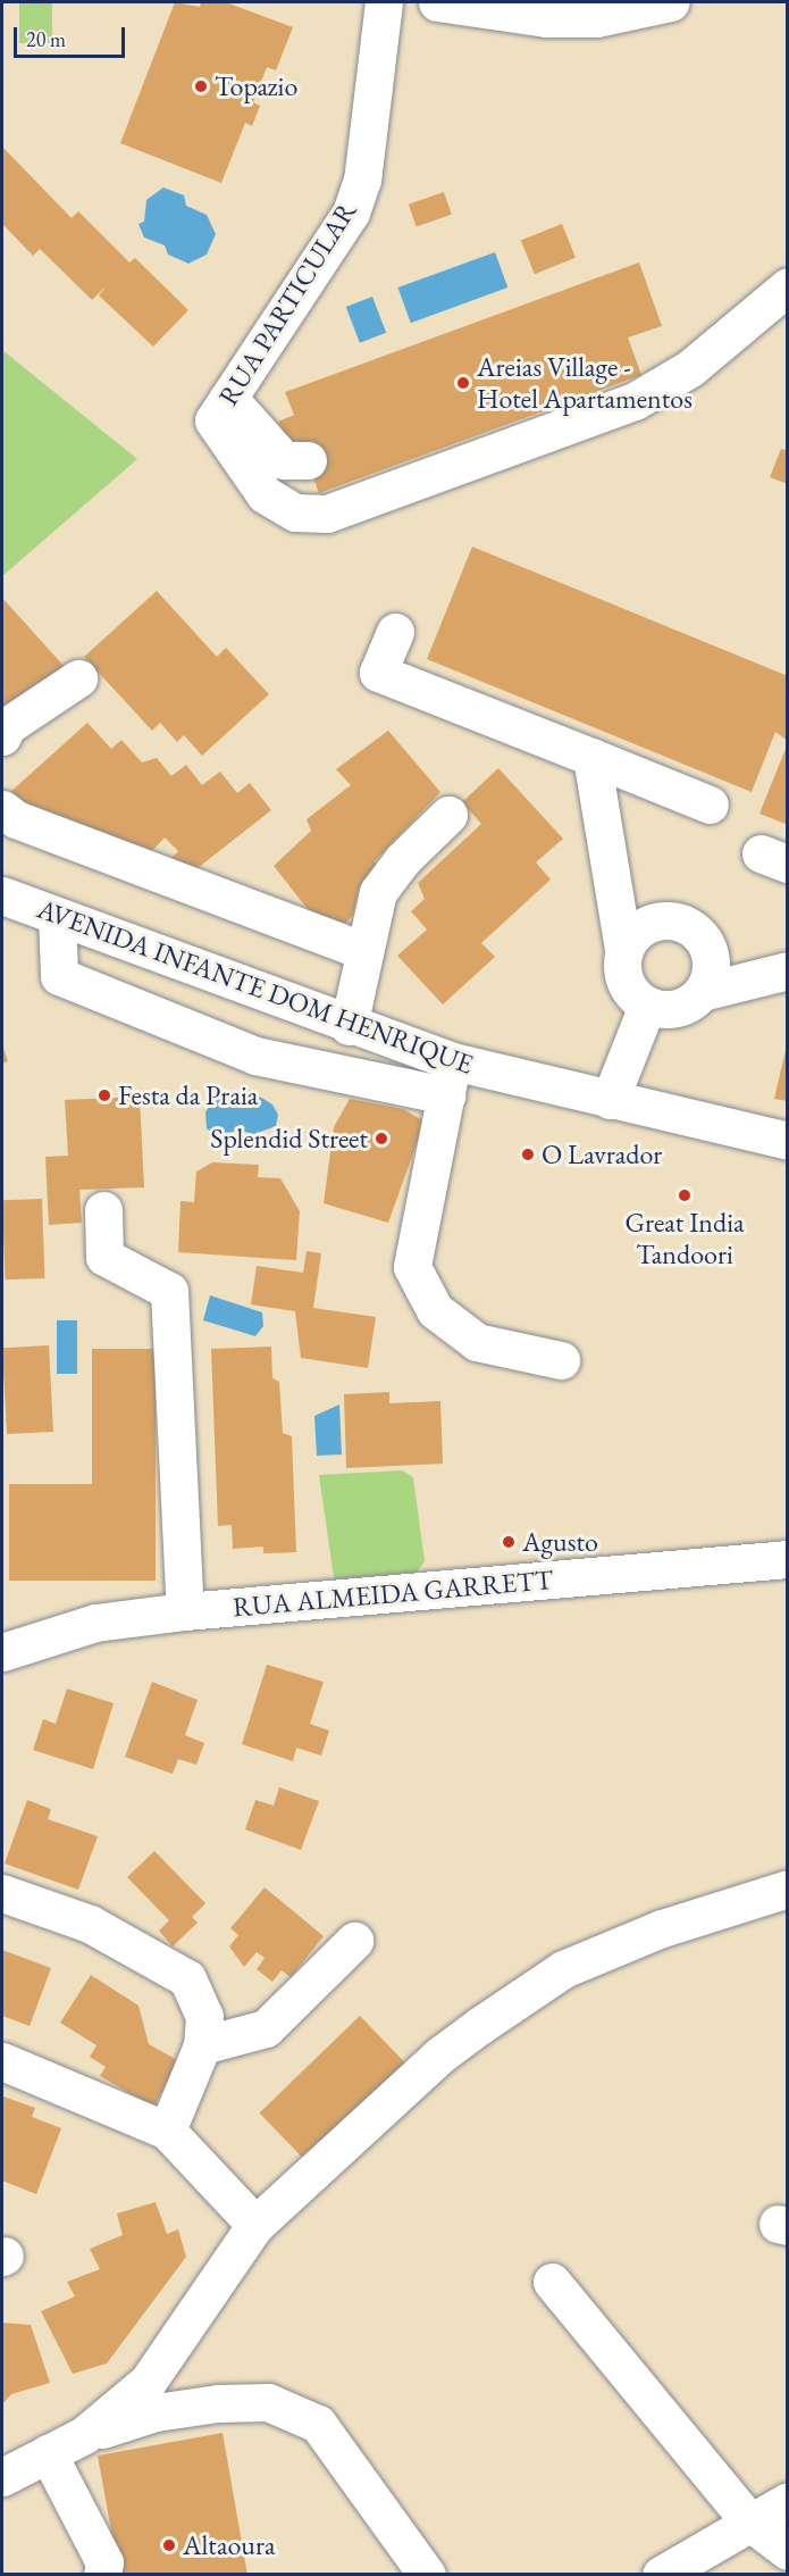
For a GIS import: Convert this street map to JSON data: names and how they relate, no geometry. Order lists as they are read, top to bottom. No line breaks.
{"streets":{"street":["RUA PARTICULAR","AVENIDA INFANTE DOM HENRIQUE","RUA ALMEIDA GARRETT"]},"places":["Topazio","Areias Village - Hotel Apartamentos","Festa da Praia","Splendid Street","O Lavrador","Great India Tandoori","Agusto","Altaoura"],"scale_bar":"20 m"}
